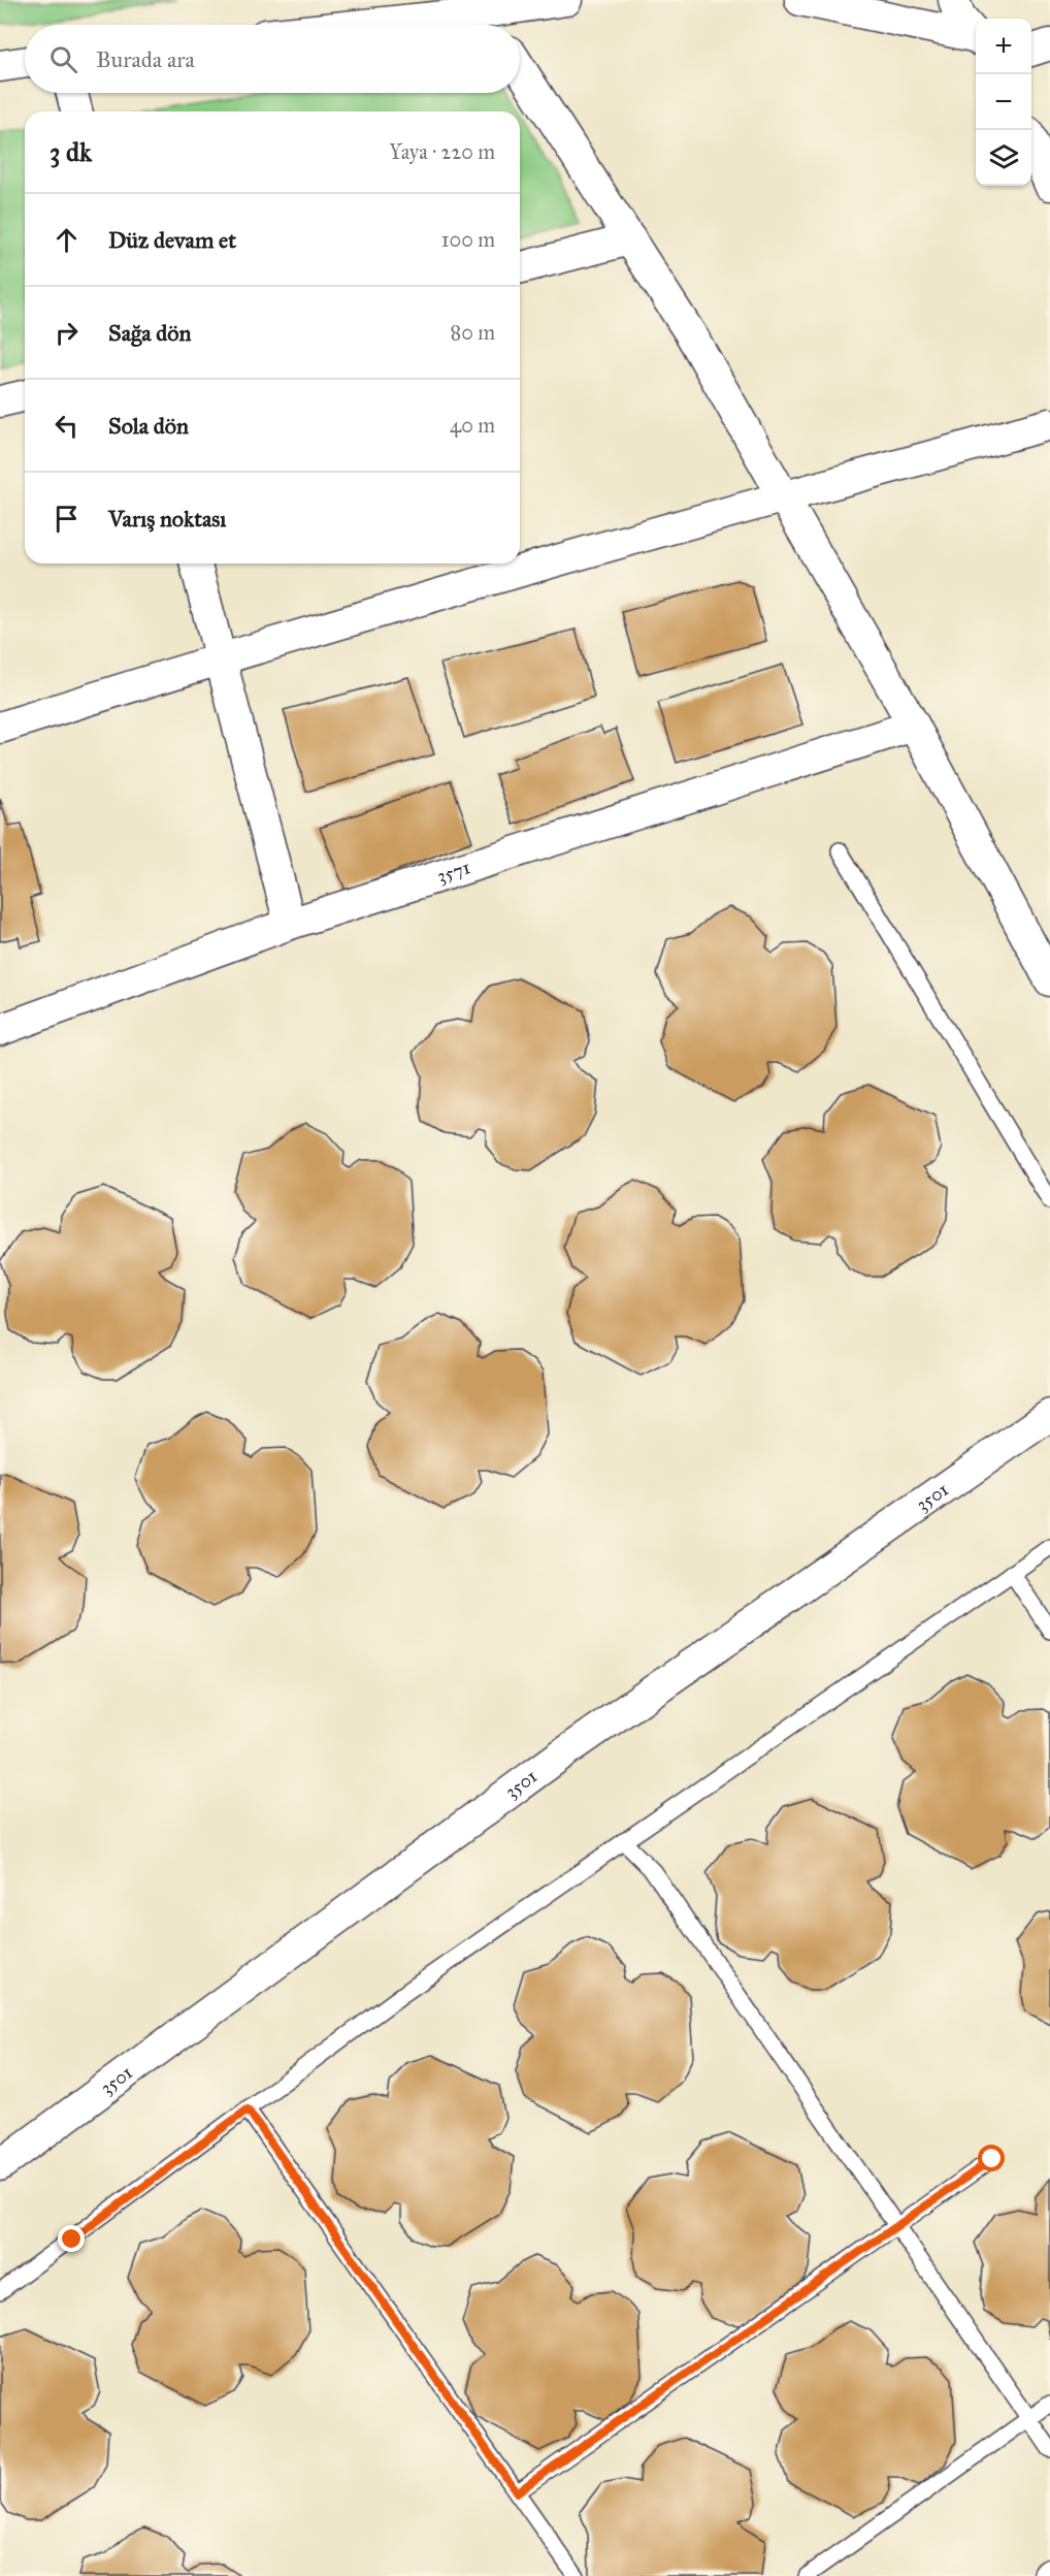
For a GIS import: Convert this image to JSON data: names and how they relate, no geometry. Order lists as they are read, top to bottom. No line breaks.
{"streets":{"street":["3571","3501"]},"page":{"map_buttons":["+","−"],"search":"Burada ara","heading":["3 dk","Yaya · 220 m"],"list":[["Düz devam et","100 m"],["Sağa dön","80 m"],["Sola dön","40 m"],"Varış noktası"]}}
